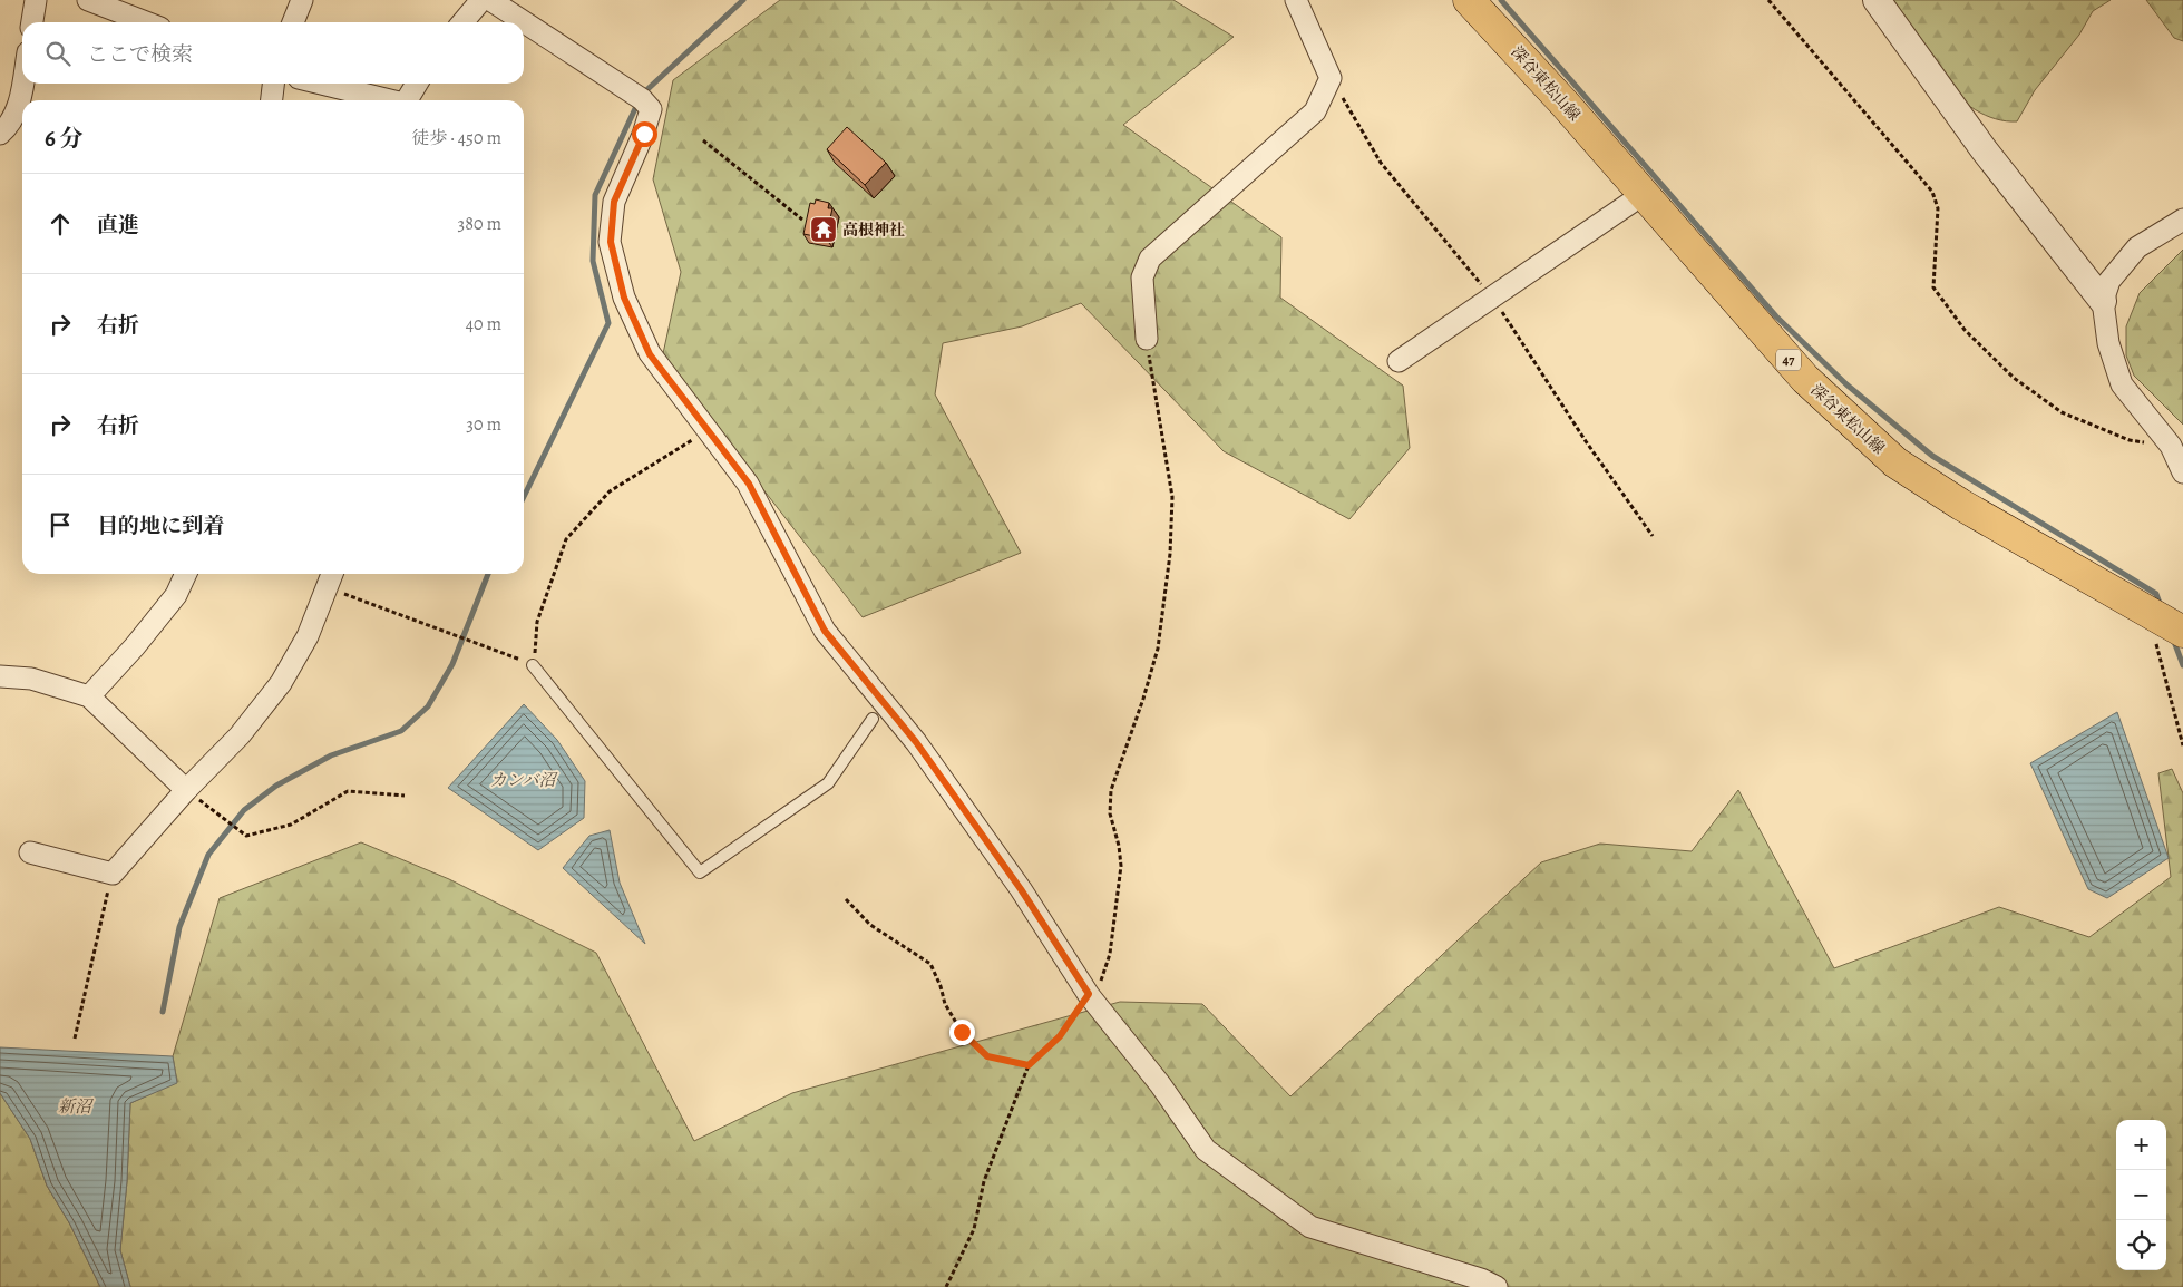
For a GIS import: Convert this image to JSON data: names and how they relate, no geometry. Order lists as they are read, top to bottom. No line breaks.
{"streets":{"main road":["深谷東松山線","47"]},"water":["カンバ沼","新沼"],"places":{"temple":["高根神社"]},"page":{"search":"ここで検索","heading":["6 分","徒歩 · 450 m"],"list":[["直進","380 m"],["右折","40 m"],["右折","30 m"],"目的地に到着"],"map_buttons":["+","−"]}}
